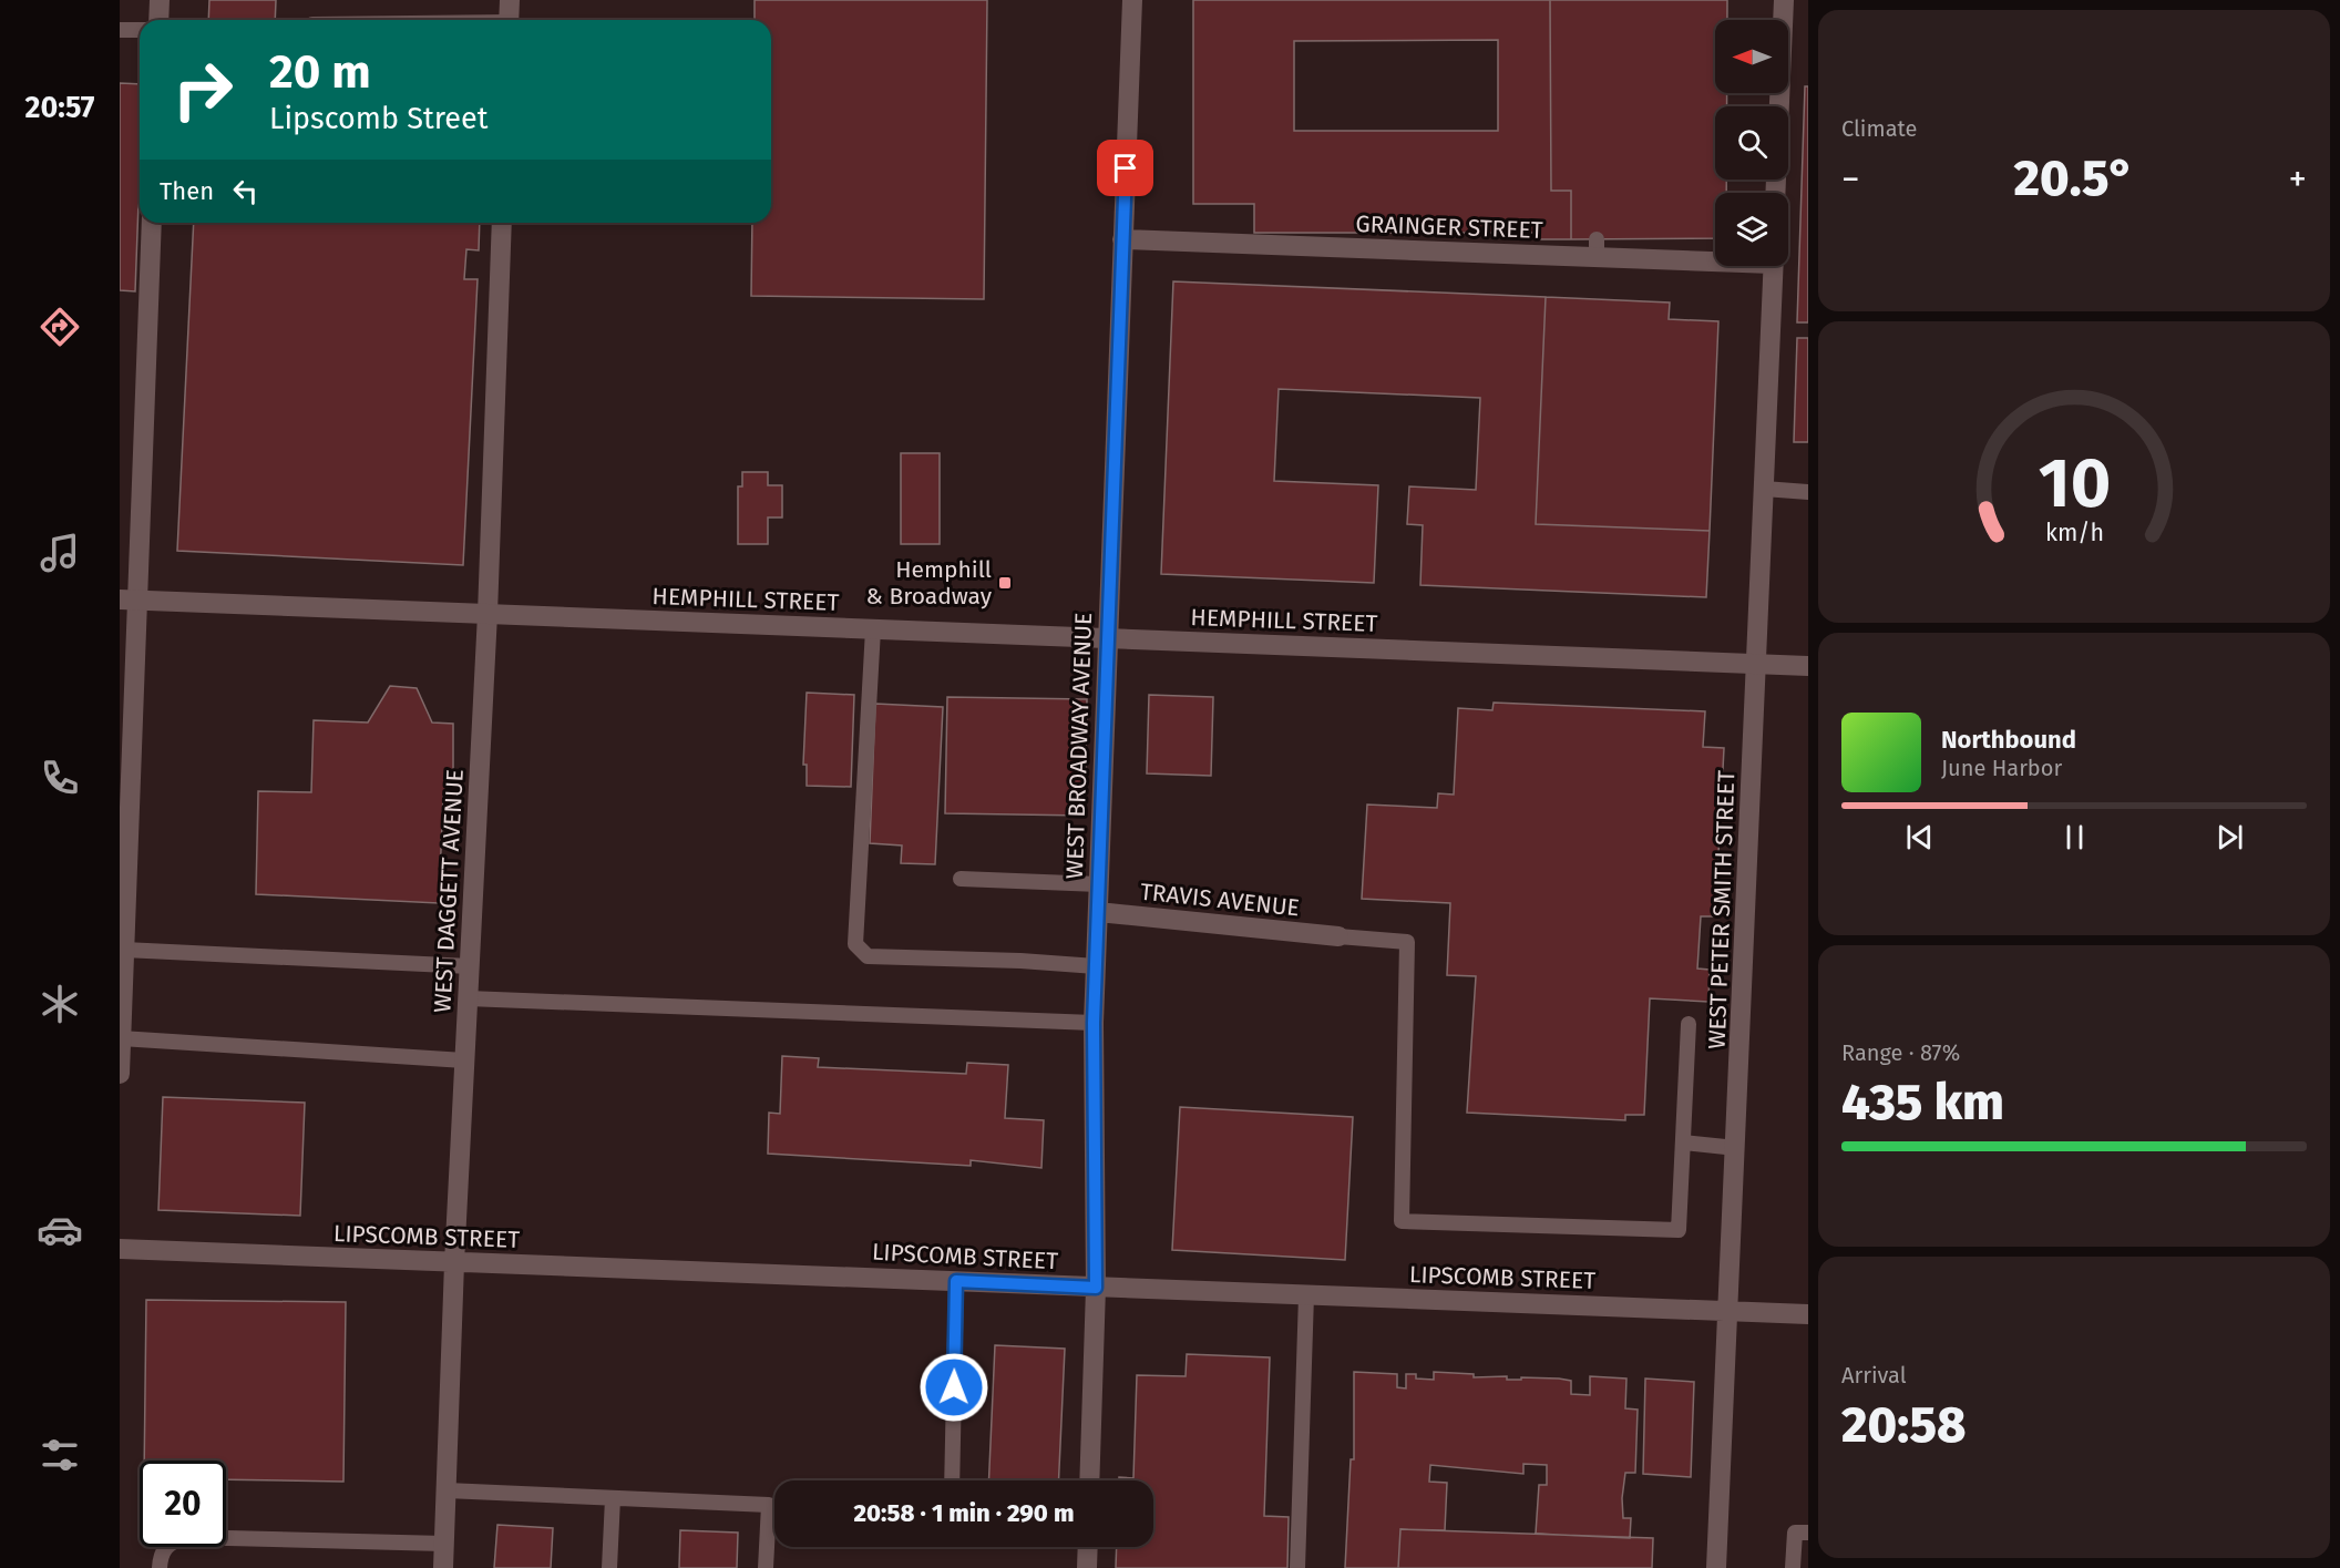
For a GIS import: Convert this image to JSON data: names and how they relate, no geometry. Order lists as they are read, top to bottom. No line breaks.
{"streets":{"street":["GRAINGER STREET","HEMPHILL STREET","WEST BROADWAY AVENUE","WEST DAGGETT AVENUE","TRAVIS AVENUE","WEST PETER SMITH STREET","LIPSCOMB STREET"]},"crossings":[["GRAINGER STREET","WEST BROADWAY AVENUE"],["HEMPHILL STREET","WEST BROADWAY AVENUE"],["HEMPHILL STREET","WEST DAGGETT AVENUE"],["HEMPHILL STREET","WEST PETER SMITH STREET"],["WEST BROADWAY AVENUE","TRAVIS AVENUE"],["WEST BROADWAY AVENUE","LIPSCOMB STREET"],["WEST DAGGETT AVENUE","LIPSCOMB STREET"],["WEST PETER SMITH STREET","LIPSCOMB STREET"]],"places":{"transit":["Hemphill & Broadway"]},"north":"left","page":{"tabs":"20:57","tile":["Climate",["Range · 87%","435 km"],["Arrival","20:58"]],"turn":["20 m","Lipscomb Street"],"heat":["−","20.5°","+"],"then":"Then","song":["Northbound","June Harbor"],"limit":"20","trip":"20:58 · 1 min · 290 m","gauge":["10","km/h"]}}
